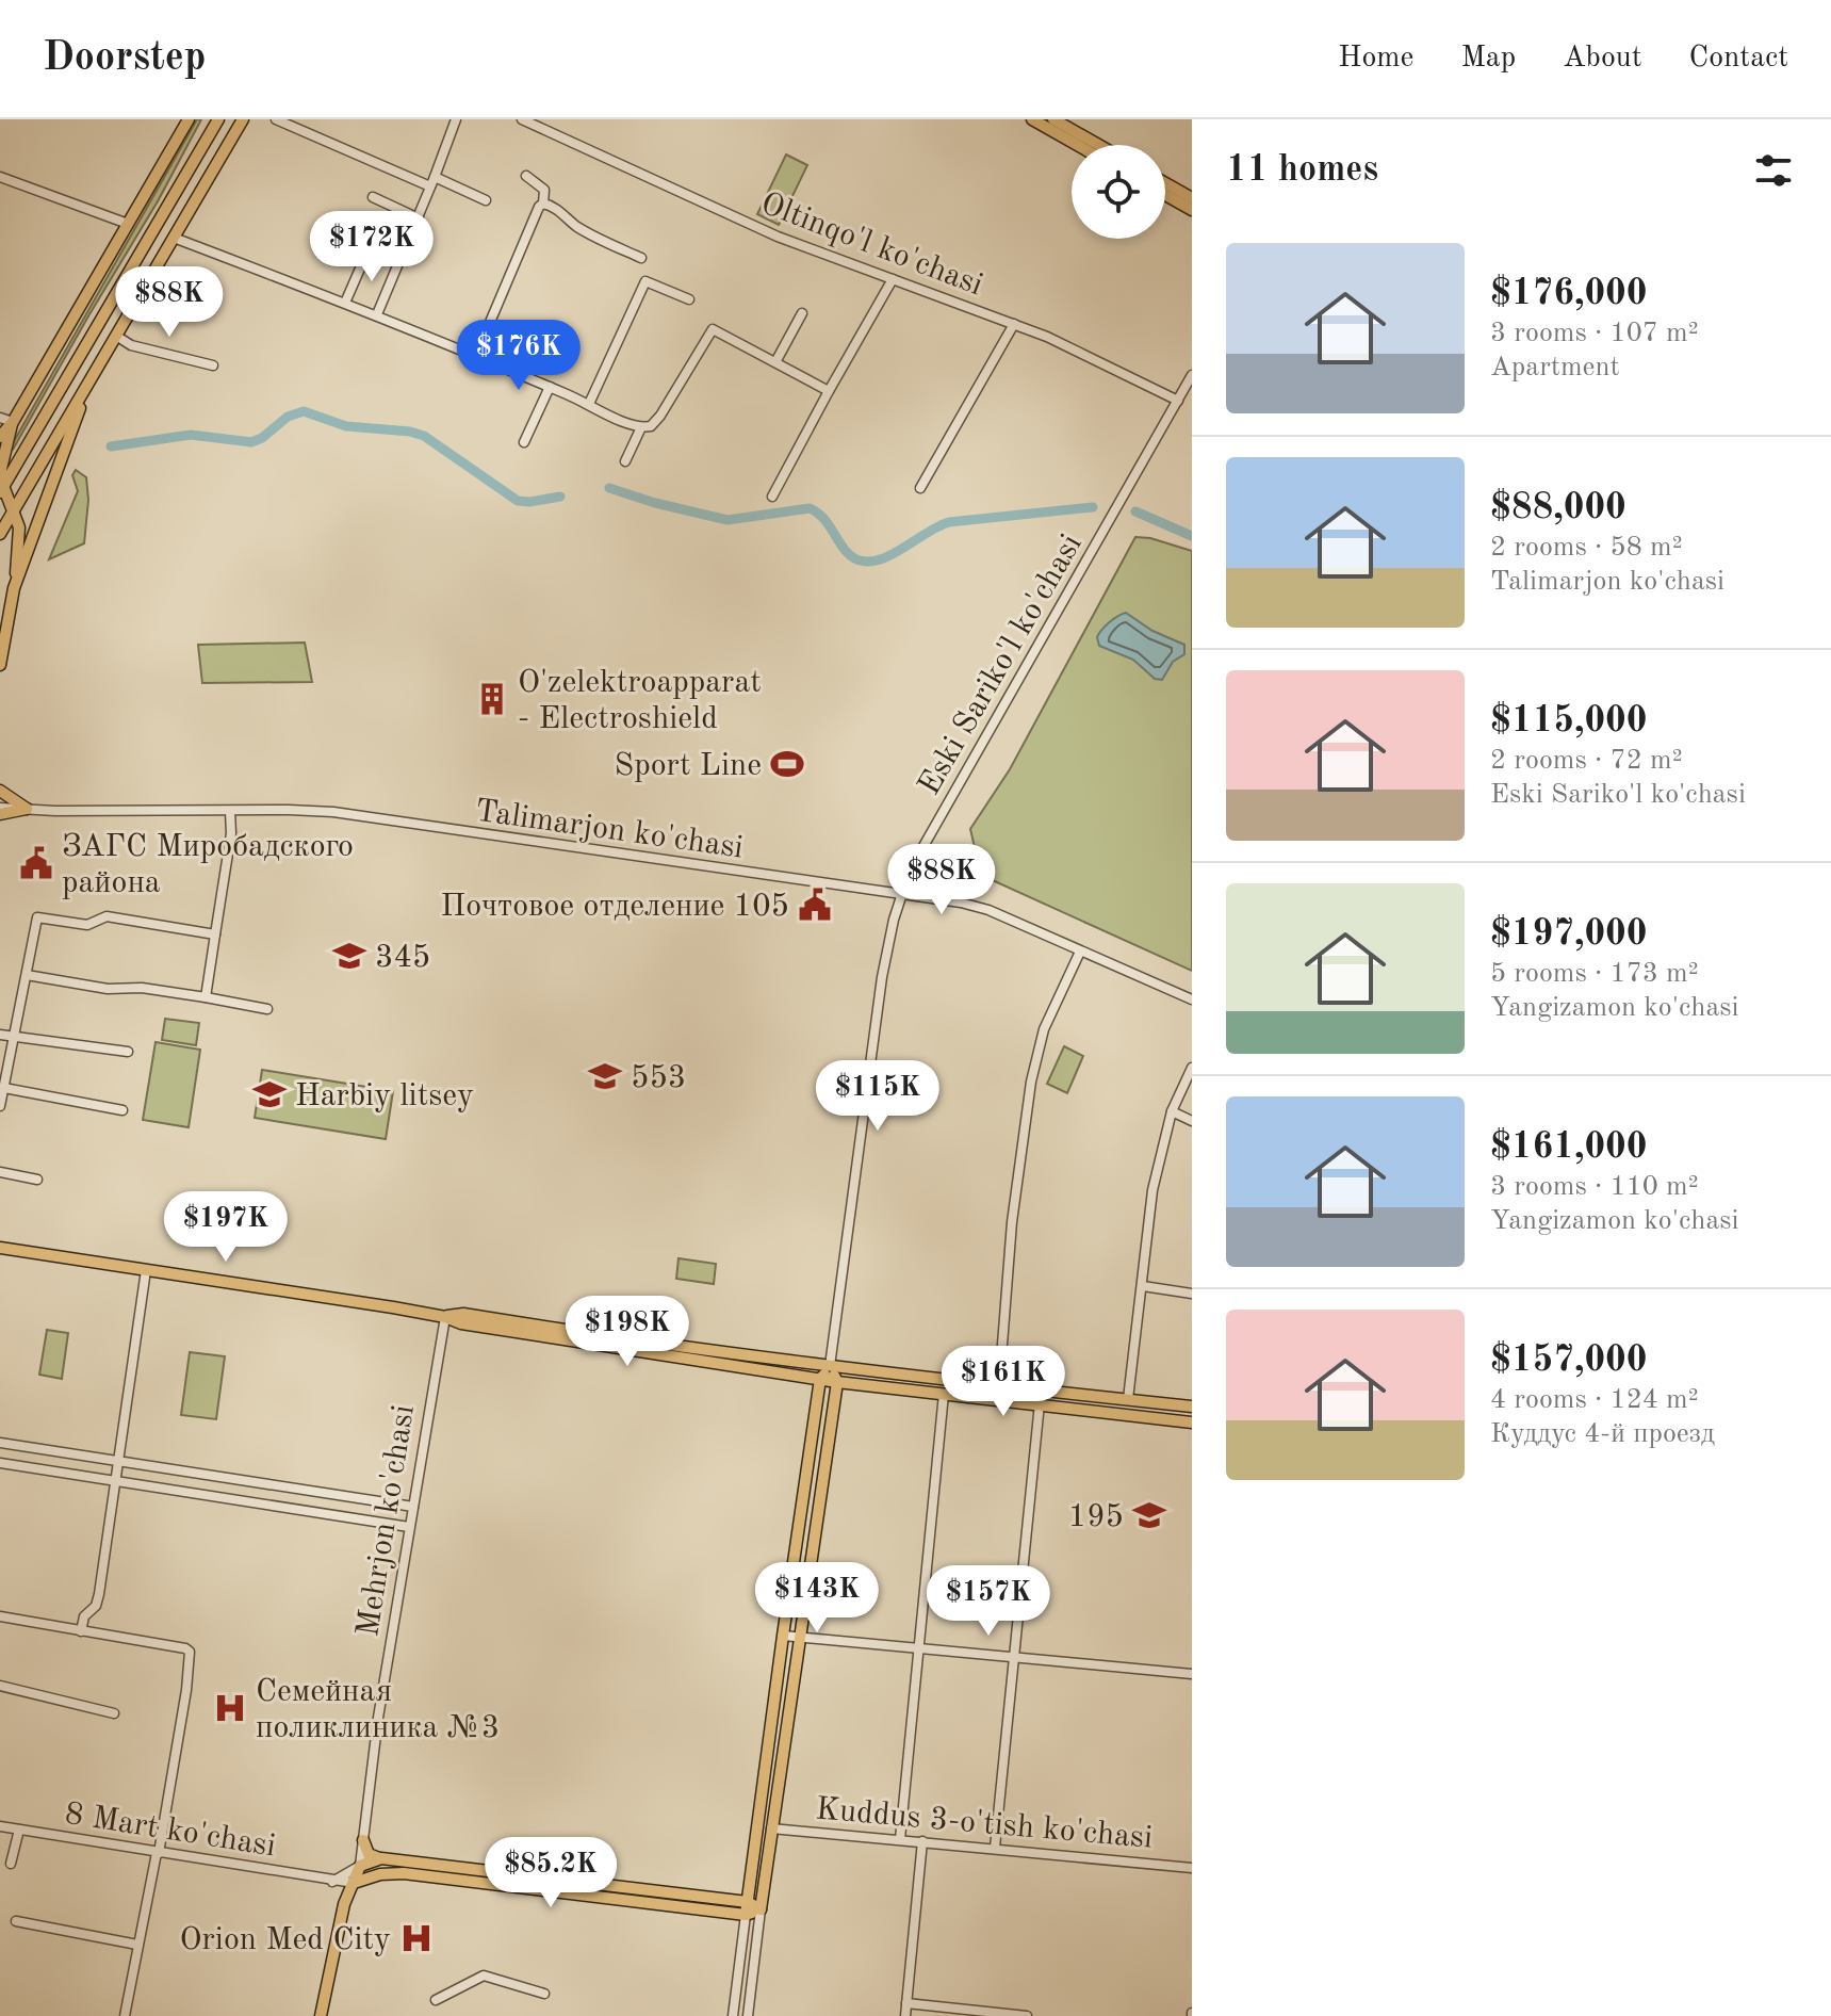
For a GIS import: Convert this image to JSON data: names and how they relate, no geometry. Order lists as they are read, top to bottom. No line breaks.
{"streets":{"main road":["Eski Sariko'l ko'chasi","Mehrjon ko'chasi","8 Mart ko'chasi"],"street":["Oltinqo'l ko'chasi","Talimarjon ko'chasi","Kuddus 3-o'tish ko'chasi"]},"crossings":[["Oltinqo'l ko'chasi","Eski Sariko'l ko'chasi"],["Eski Sariko'l ko'chasi","Talimarjon ko'chasi"],["Eski Sariko'l ko'chasi","8 Mart ko'chasi"],["Mehrjon ko'chasi","8 Mart ko'chasi"]],"places":{"building":["O'zelektroapparat - Electroshield"],"sports":["Sport Line"],"public building":["ЗАГС Миробадского района","Почтовое отделение 105"],"school or university":["345","553","Harbiy litsey","195"],"hospital":["Семейная поликлиника №3","Orion Med City"]},"page":{"header":"Doorstep","nav":["Home","Map","About","Contact"],"heading":"11 homes","price":["$172K","$88K","$176K","$88K","$115K","$197K","$198K","$161K","$143K","$157K","$85.2K"],"list":[{"name":"$176,000","note":"3 rooms · 107 m² · Apartment"},{"name":"$88,000","note":"2 rooms · 58 m² · Talimarjon ko'chasi"},{"name":"$115,000","note":"2 rooms · 72 m² · Eski Sariko'l ko'chasi"},{"name":"$197,000","note":"5 rooms · 173 m² · Yangizamon ko'chasi"},{"name":"$161,000","note":"3 rooms · 110 m² · Yangizamon ko'chasi"},{"name":"$157,000","note":"4 rooms · 124 m² · Куддус 4-й проезд"}]}}
